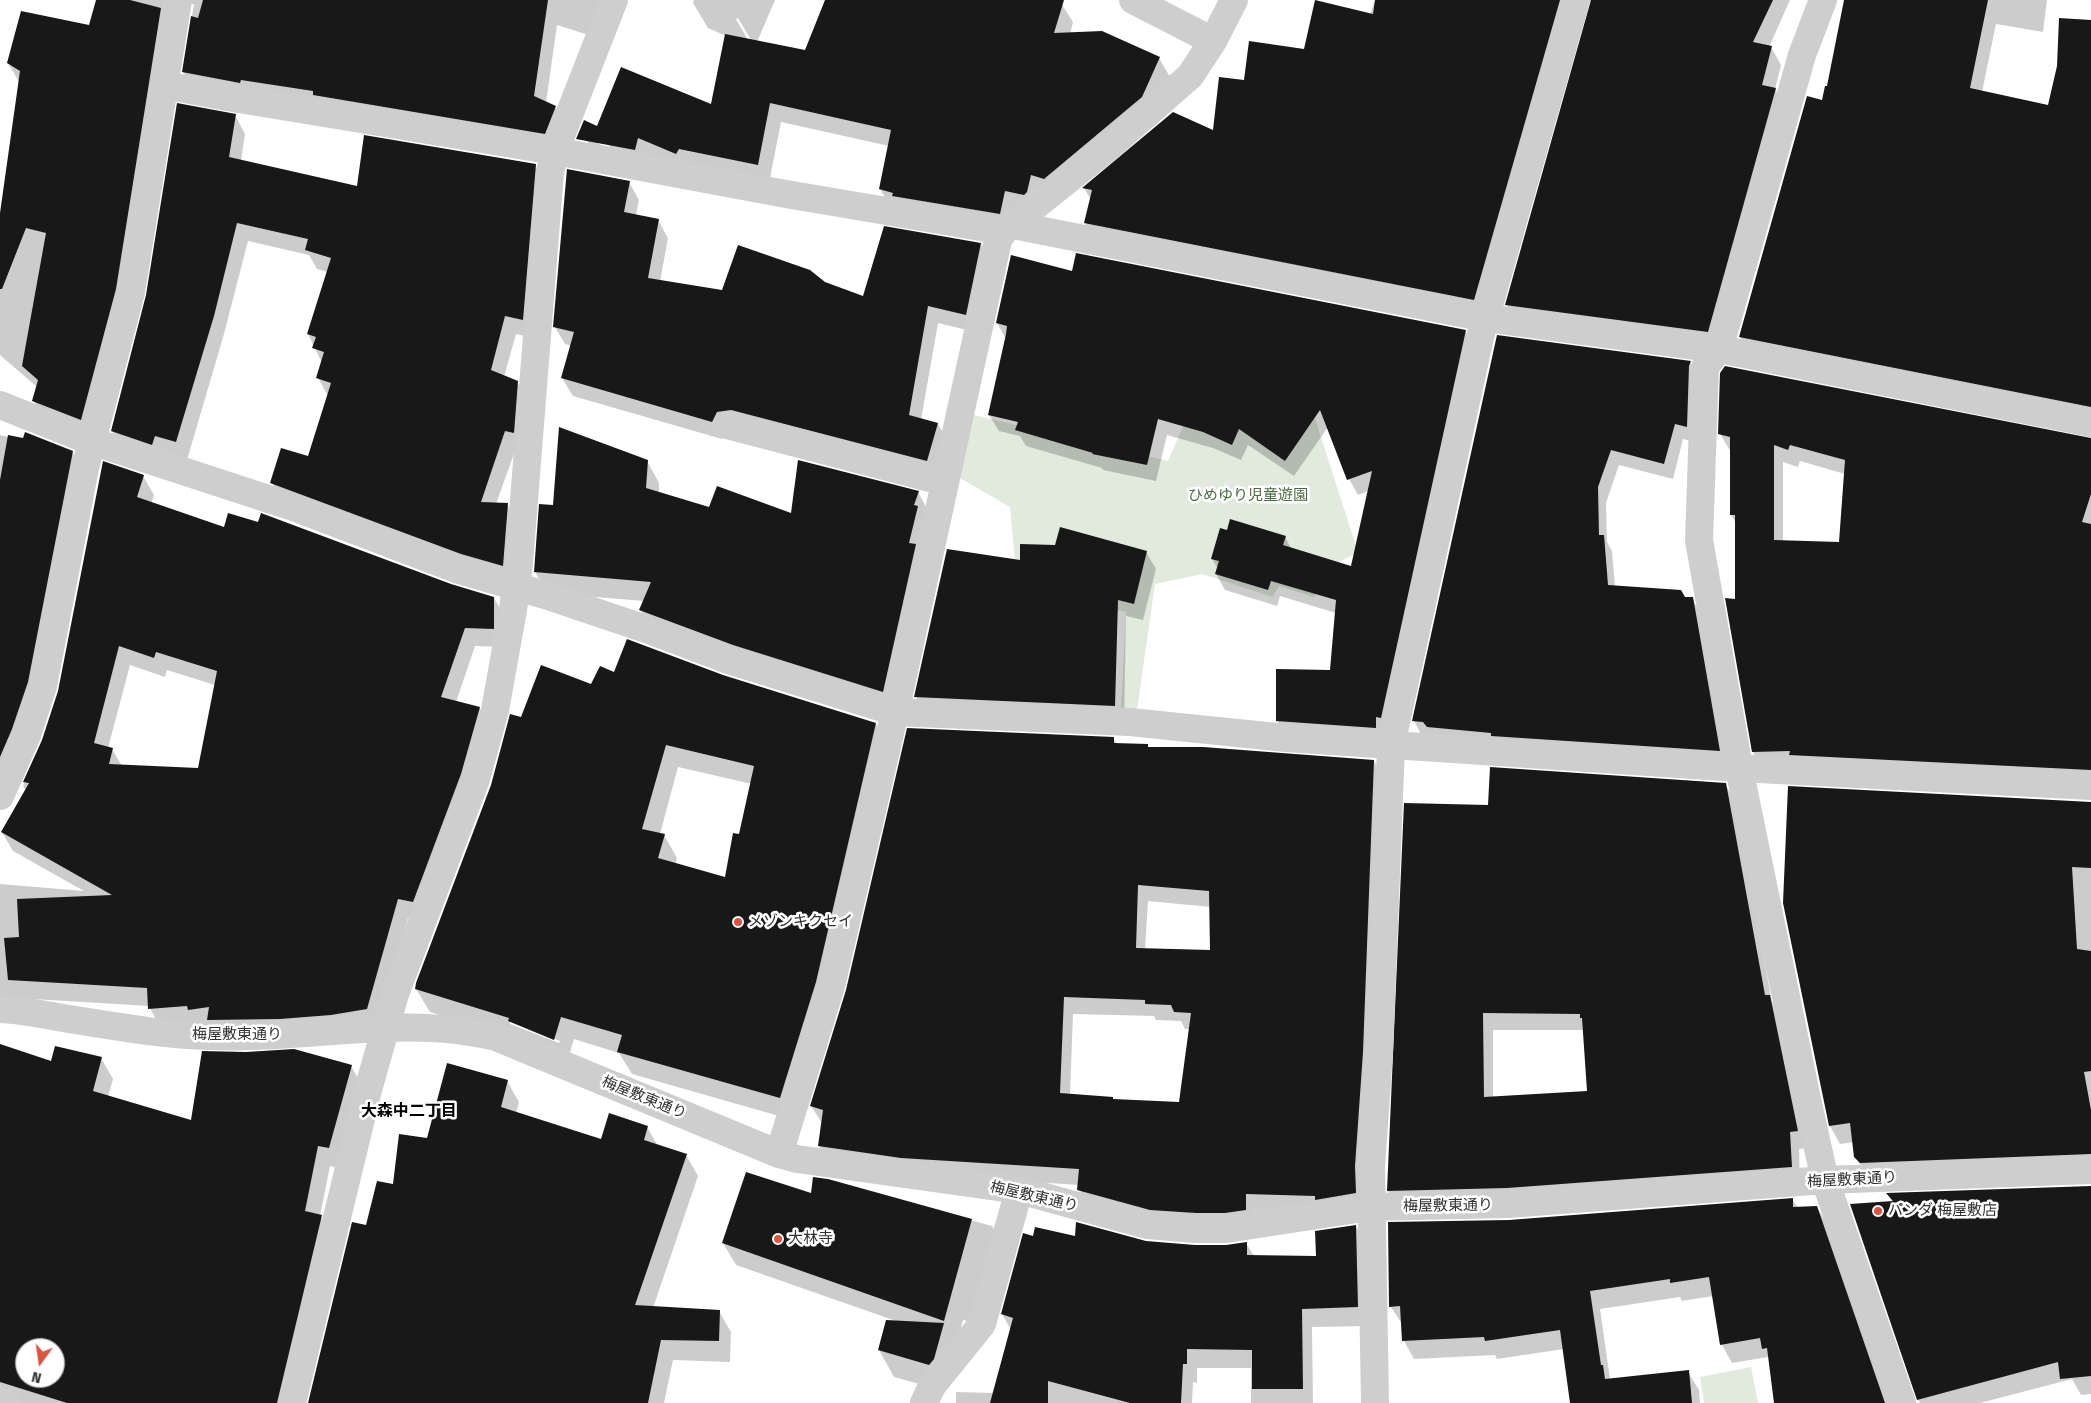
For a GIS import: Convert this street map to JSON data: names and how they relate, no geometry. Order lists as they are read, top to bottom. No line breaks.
{"streets":{"street":["梅屋敷東通り"]},"districts":["大森中二丁目"],"parks":["ひめゆり児童遊園"],"places":["メゾンキクセイ","パンダ 梅屋敷店","大林寺"],"north":"bottom"}
